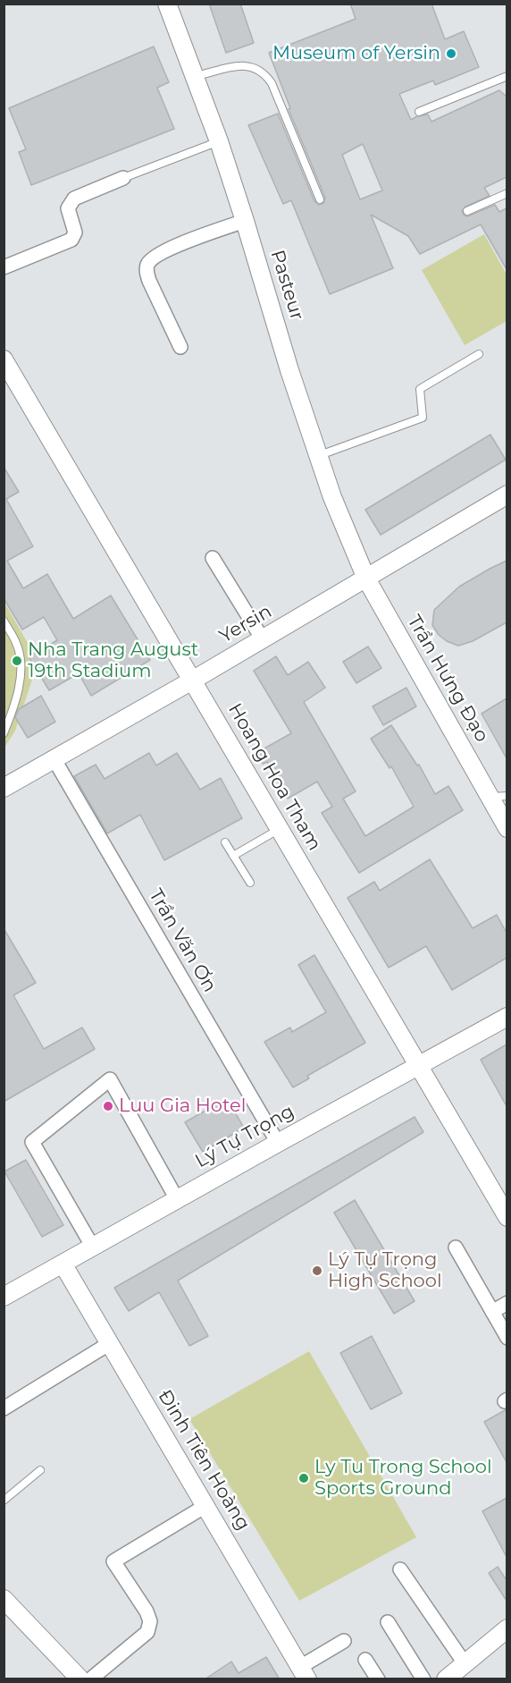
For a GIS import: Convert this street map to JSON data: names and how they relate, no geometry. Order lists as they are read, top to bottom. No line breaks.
{"streets":{"street":["Pasteur","Yersin","Trần Hưng Đạo","Hoang Hoa Tham","Trần Văn Ơn","Lý Tự Trọng","Đinh Tiên Hoàng"]},"crossings":[["Pasteur","Yersin"],["Pasteur","Trần Hưng Đạo"],["Yersin","Trần Hưng Đạo"],["Yersin","Hoang Hoa Tham"],["Yersin","Trần Văn Ơn"],["Hoang Hoa Tham","Lý Tự Trọng"],["Trần Văn Ơn","Lý Tự Trọng"],["Lý Tự Trọng","Đinh Tiên Hoàng"]],"places":["Museum of Yersin","Nha Trang August 19th Stadium","Luu Gia Hotel","Lý Tự Trọng High School","Ly Tu Trong School Sports Ground"]}
